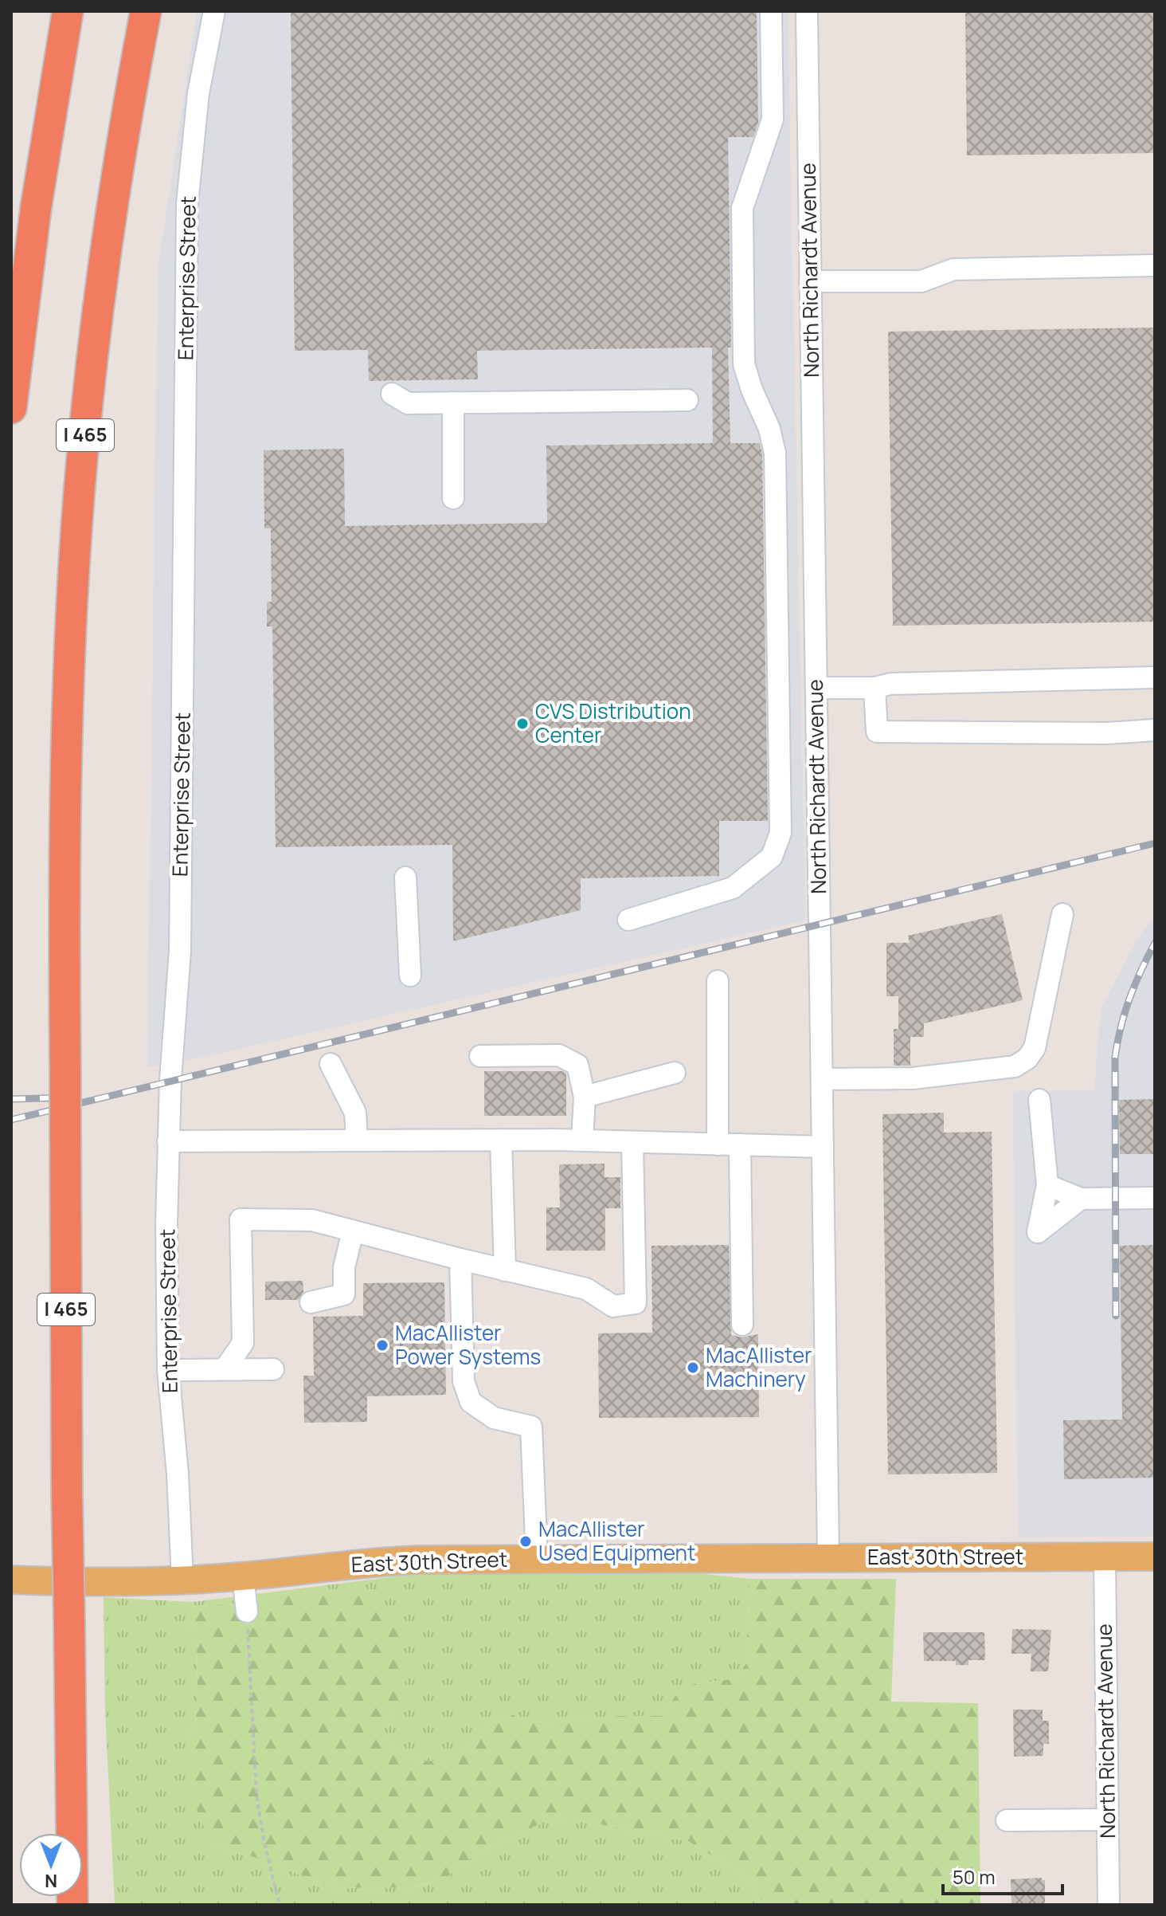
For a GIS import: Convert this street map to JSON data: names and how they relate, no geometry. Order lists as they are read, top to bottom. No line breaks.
{"streets":{"highway":["I 465"],"main road":["East 30th Street"],"street":["North Richardt Avenue","Enterprise Street"]},"crossings":[["North Richardt Avenue","East 30th Street"],["Enterprise Street","East 30th Street"]],"places":["CVS Distribution Center","MacAllister Power Systems","MacAllister Machinery","MacAllister Used Equipment"],"scale_bar":"50 m","north":"bottom"}
